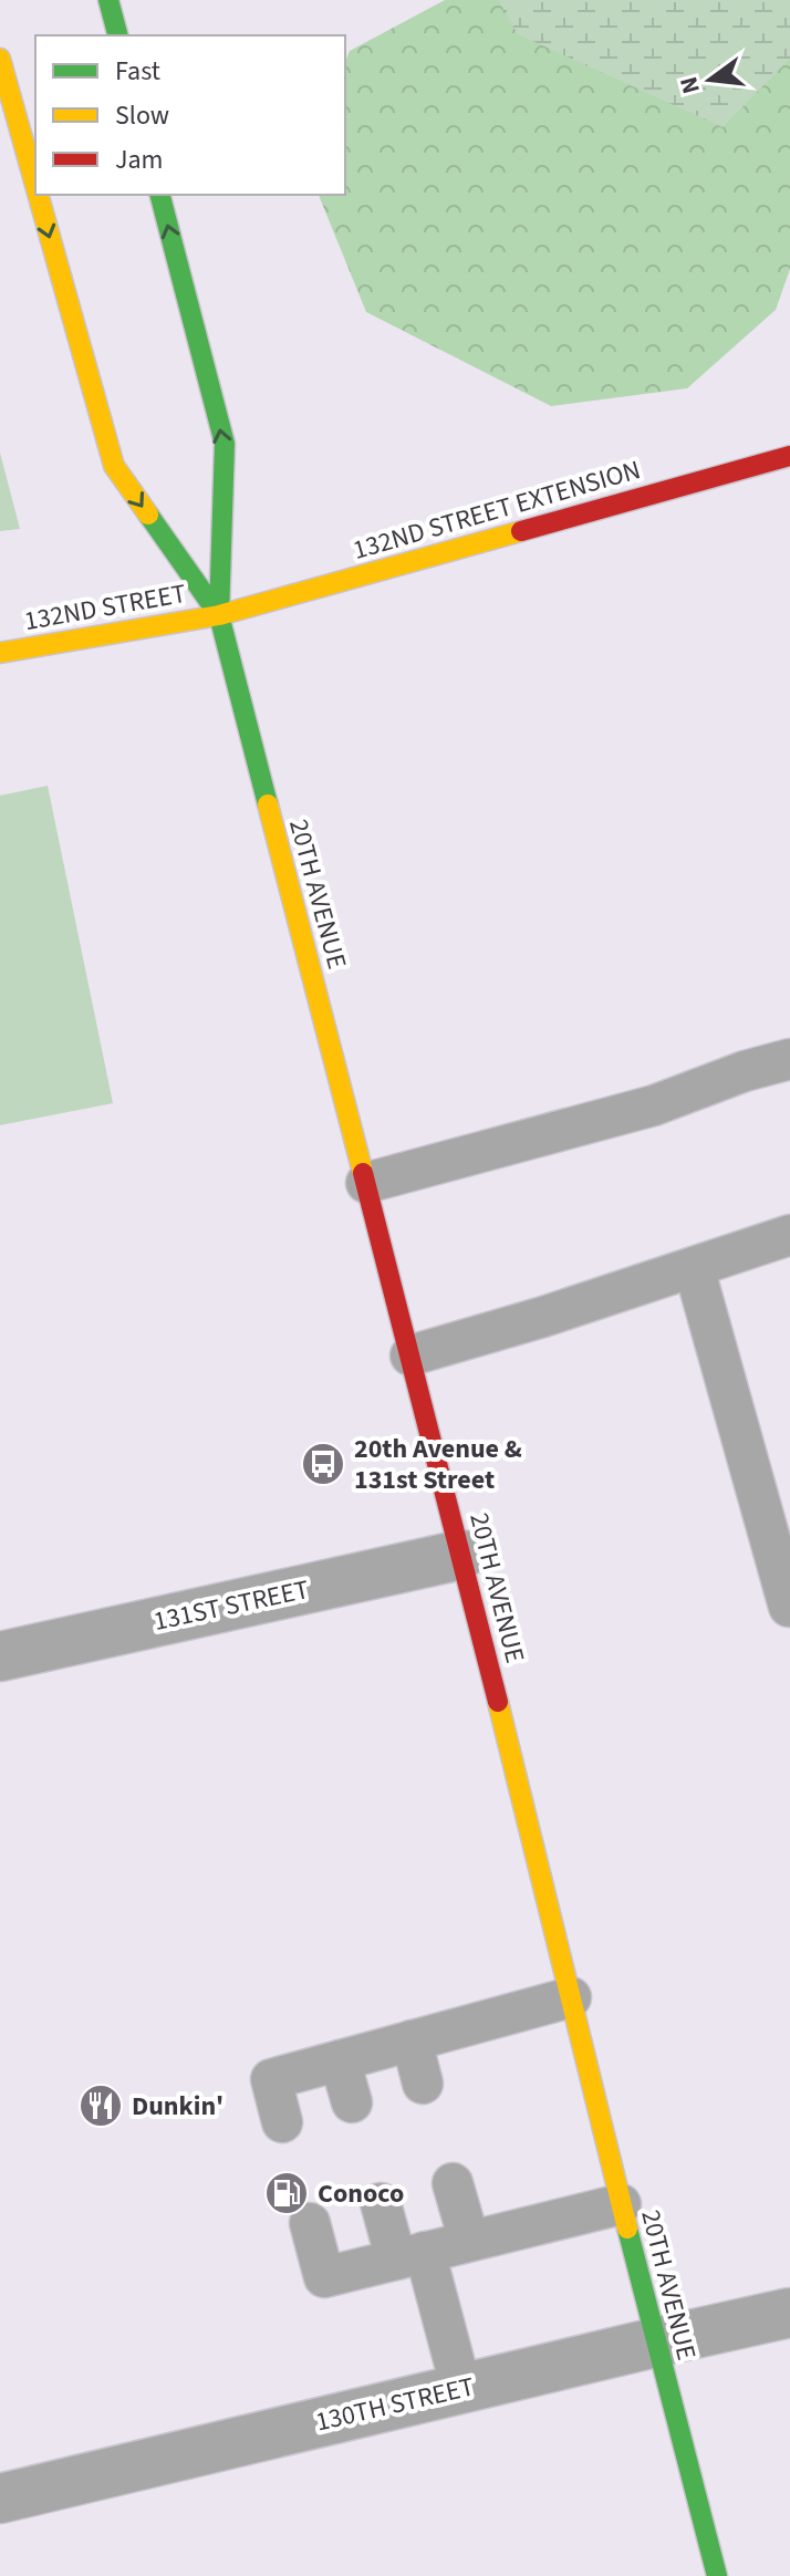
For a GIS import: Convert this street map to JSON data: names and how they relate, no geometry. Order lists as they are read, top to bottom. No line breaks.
{"streets":{"street":["132ND STREET EXTENSION","132ND STREET","20TH AVENUE","131ST STREET","130TH STREET"]},"crossings":[["132ND STREET EXTENSION","132ND STREET"],["132ND STREET EXTENSION","20TH AVENUE"],["132ND STREET","20TH AVENUE"],["20TH AVENUE","131ST STREET"],["20TH AVENUE","130TH STREET"]],"places":{"bus stop":["20th Avenue & 131st Street"],"restaurant":["Dunkin'"],"fuel station":["Conoco"]},"legend":["Fast","Slow","Jam"],"north":"left"}
